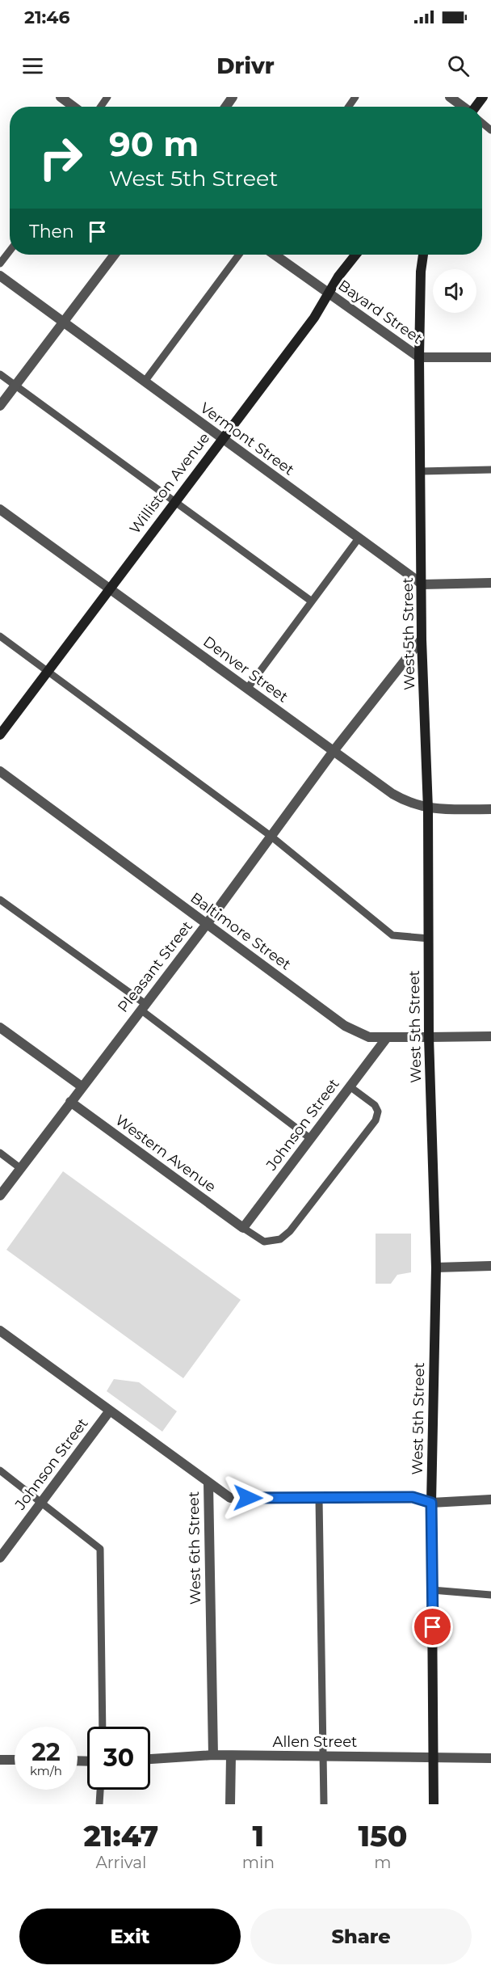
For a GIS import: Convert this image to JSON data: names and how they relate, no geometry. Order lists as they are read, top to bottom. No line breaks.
{"streets":{"main road":["Williston Avenue","West 5th Street"],"street":["Bayard Street","Vermont Street","Denver Street","Baltimore Street","Pleasant Street","Johnson Street","Western Avenue","West 6th Street","Allen Street"]},"crossings":[["Bayard Street","Williston Avenue"],["Bayard Street","West 5th Street"],["Vermont Street","Williston Avenue"],["Vermont Street","West 5th Street"],["Williston Avenue","Denver Street"],["West 5th Street","Denver Street"],["West 5th Street","Baltimore Street"],["West 5th Street","Pleasant Street"],["West 5th Street","Allen Street"],["Denver Street","Pleasant Street"],["Baltimore Street","Pleasant Street"],["Baltimore Street","Johnson Street"],["Pleasant Street","Western Avenue"],["Johnson Street","Western Avenue"],["Johnson Street","West 6th Street"],["West 6th Street","Allen Street"]],"page":{"status":"21:46","header":"Drivr","turn":["90 m","West 5th Street"],"then":"Then","speed":"22 km/h","limit":"30","eta":["21:47","Arrival","1","min","150","m"],"buttons":["Exit","Share"]}}
